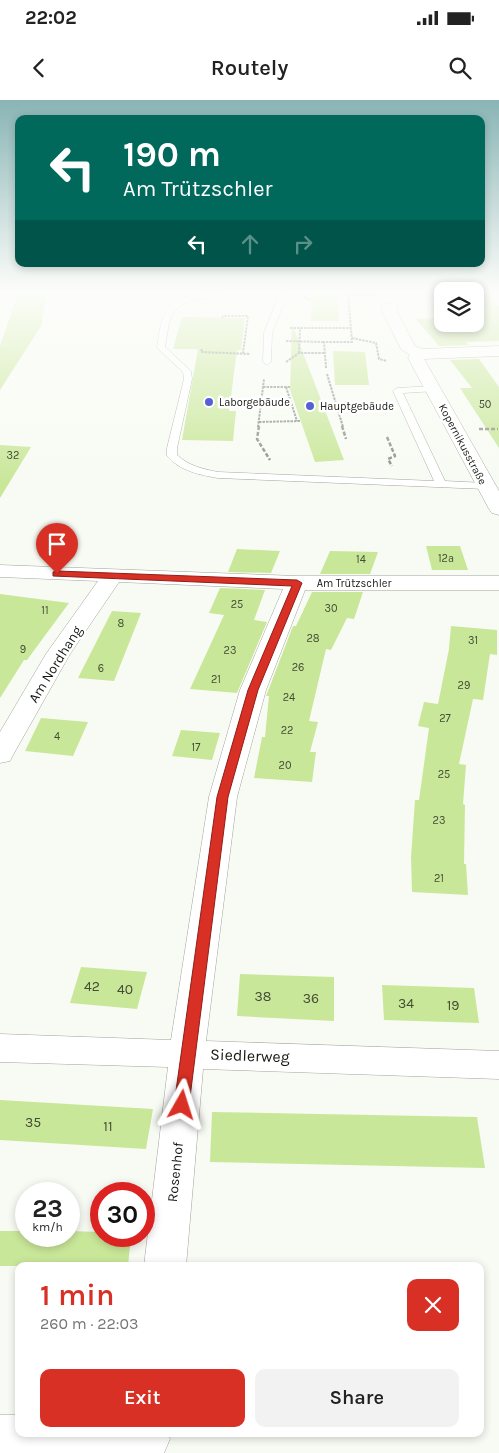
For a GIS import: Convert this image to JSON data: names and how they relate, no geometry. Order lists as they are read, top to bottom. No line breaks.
{"streets":{"street":["Kopernikusstraße","Am Trützschler","Am Nordhang","Siedlerweg","Rosenhof"]},"crossings":[["Am Trützschler","Am Nordhang"],["Am Trützschler","Rosenhof"],["Siedlerweg","Rosenhof"]],"places":["Laborgebäude","Hauptgebäude"],"house_numbers":["50","32","12a","14","25","30","11","8","28","31","9","23","26","6","21","29","24","27","22","4","17","20","25","23","21","42","40","38","36","34","19","35","11"],"page":{"status":"22:02","header":"Routely","turn":["190 m","Am Trützschler"],"speed":"23 km/h","limit":"30","heading":["1 min","260 m · 22:03"],"buttons":["Exit","Share"]}}
